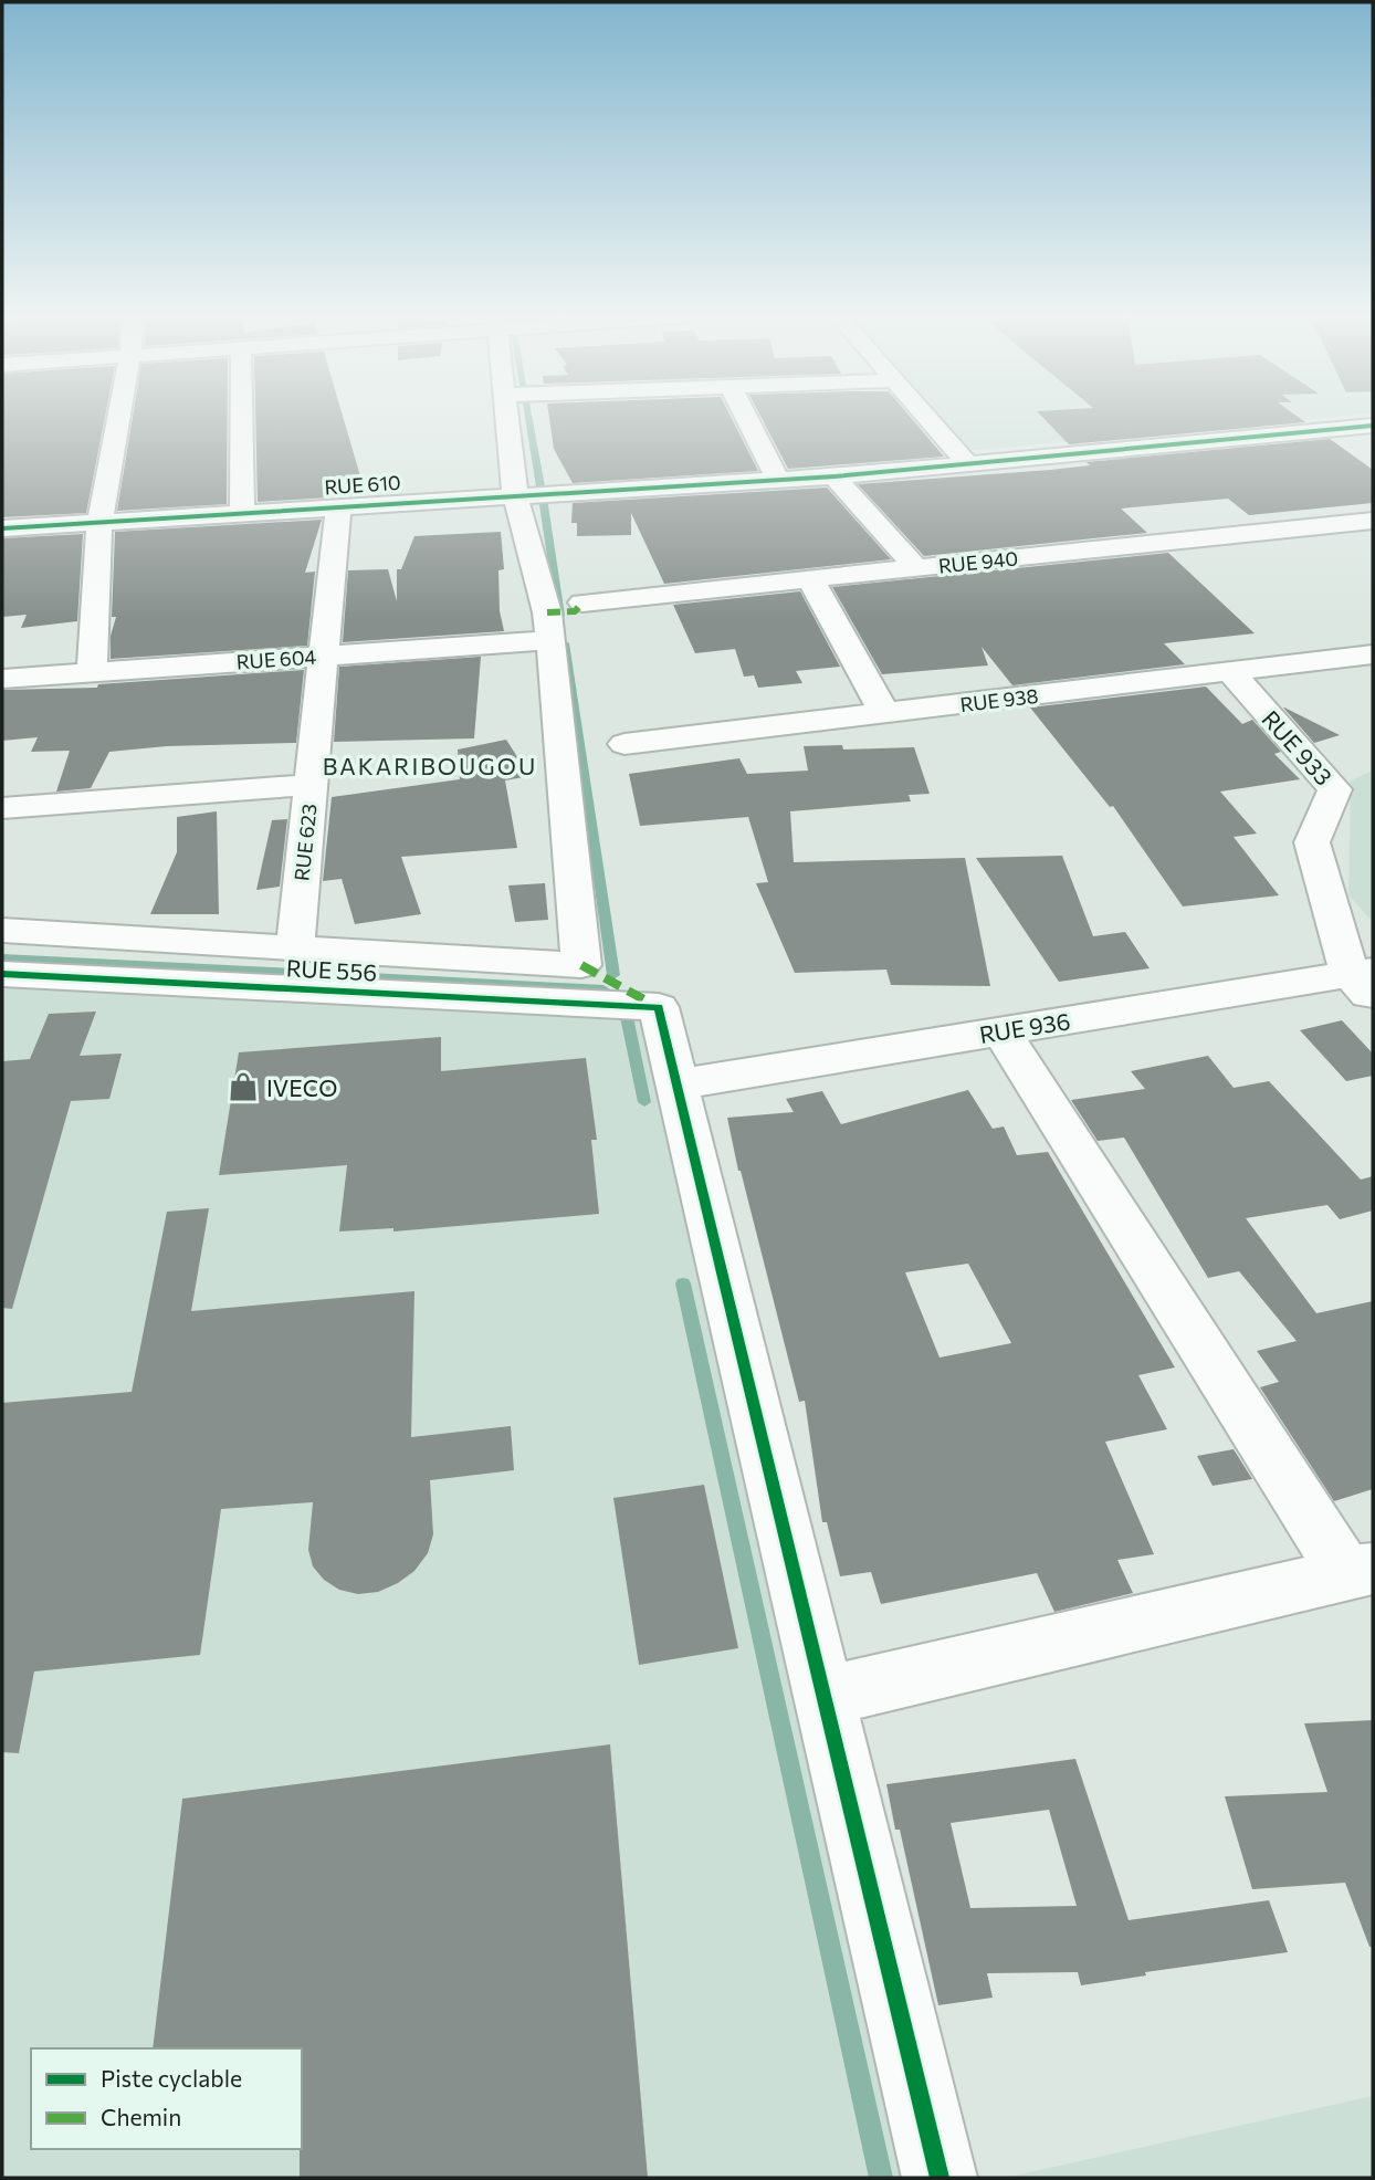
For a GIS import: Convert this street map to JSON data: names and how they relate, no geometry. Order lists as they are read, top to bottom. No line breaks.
{"streets":{"street":["RUE 610","RUE 940","RUE 604","RUE 938","RUE 933","RUE 623","RUE 556","RUE 936"]},"crossings":[["RUE 610","RUE 623"],["RUE 604","RUE 623"],["RUE 938","RUE 933"],["RUE 933","RUE 936"],["RUE 556","RUE 936"]],"districts":["BAKARIBOUGOU"],"places":{"shop":["IVECO"]},"legend":["Piste cyclable","Chemin"]}
